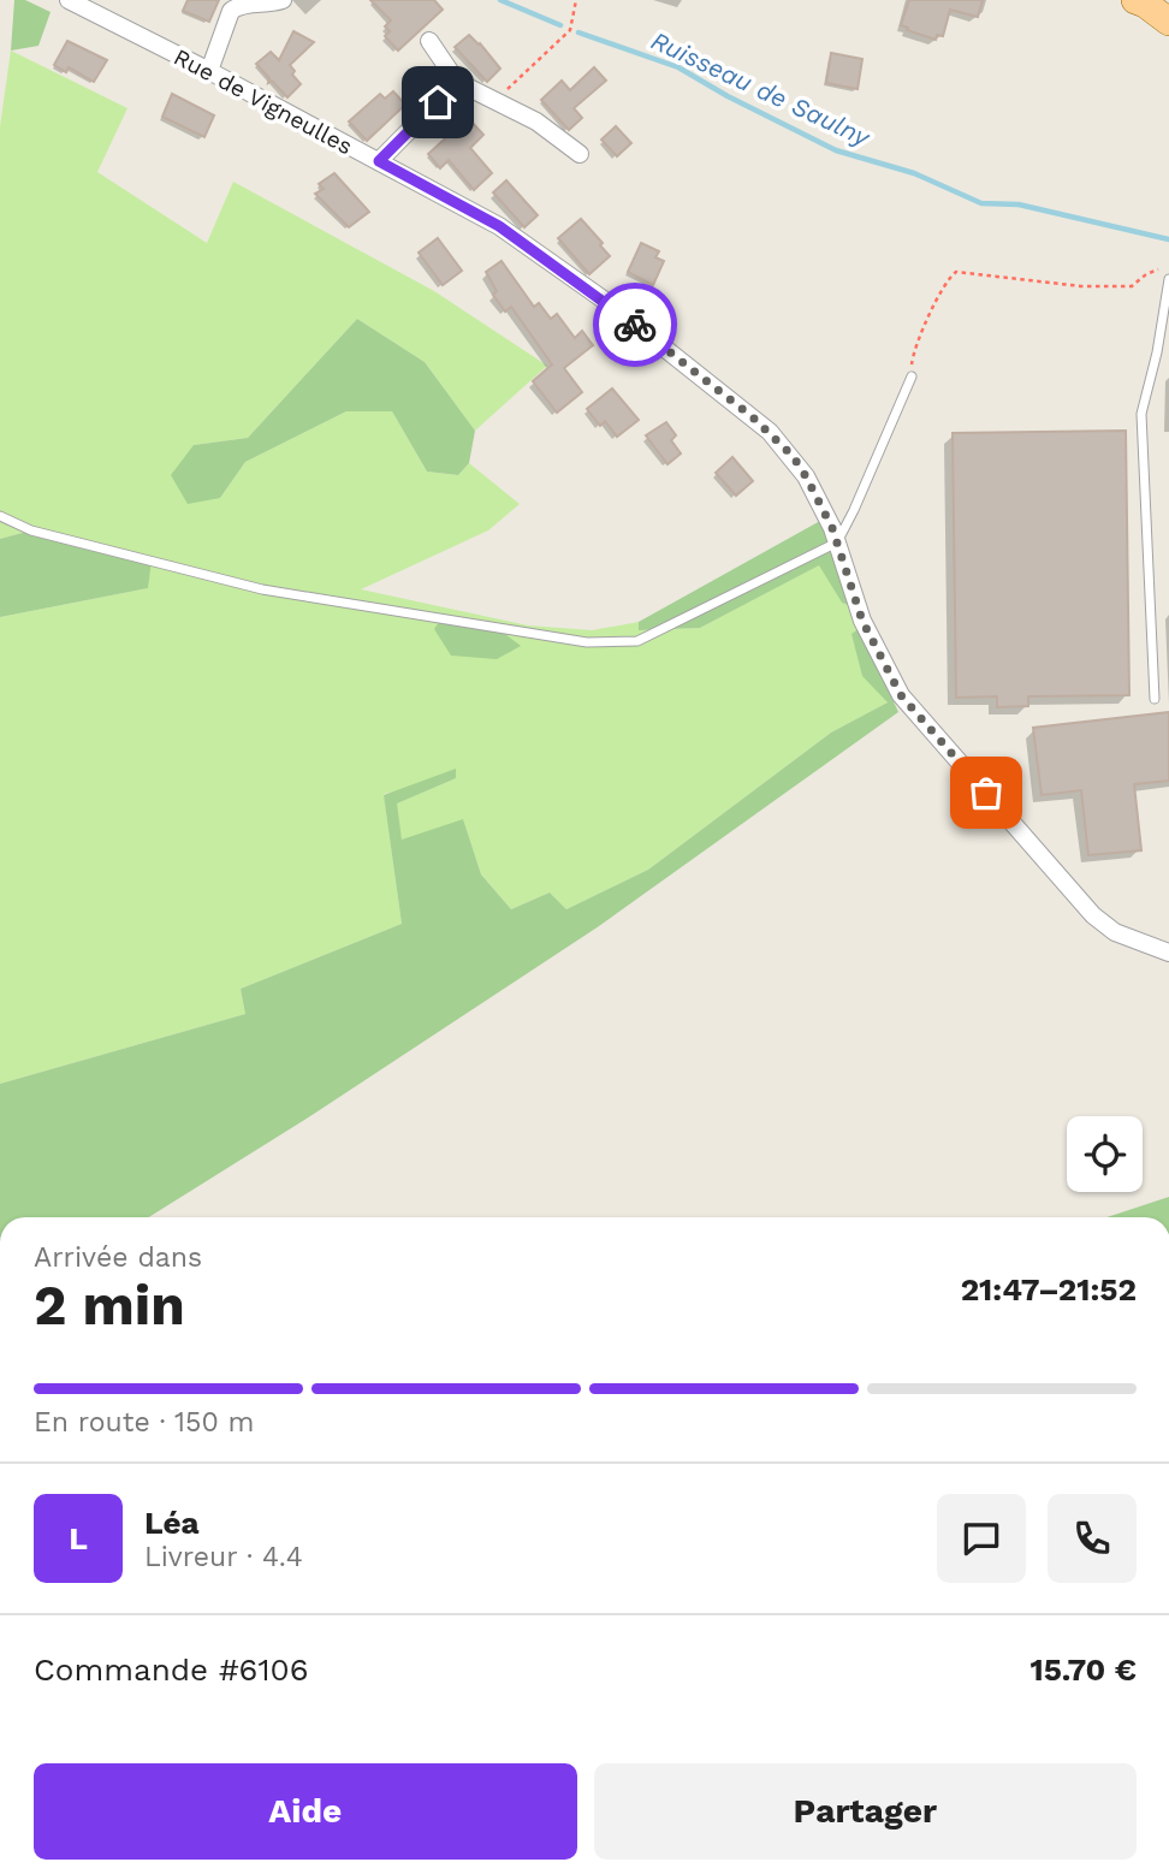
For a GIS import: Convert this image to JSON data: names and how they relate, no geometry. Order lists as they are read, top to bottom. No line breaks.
{"streets":{"street":["Rue de Vigneulles"]},"water":["Ruisseau de Saulny"],"page":{"heading":["2 min","Arrivée dans","21:47–21:52"],"panel":["Léa","Livreur · 4.4","Commande #6106","15.70 €"],"bar":"En route · 150 m","round":"L","buttons":["Aide","Partager"]}}
